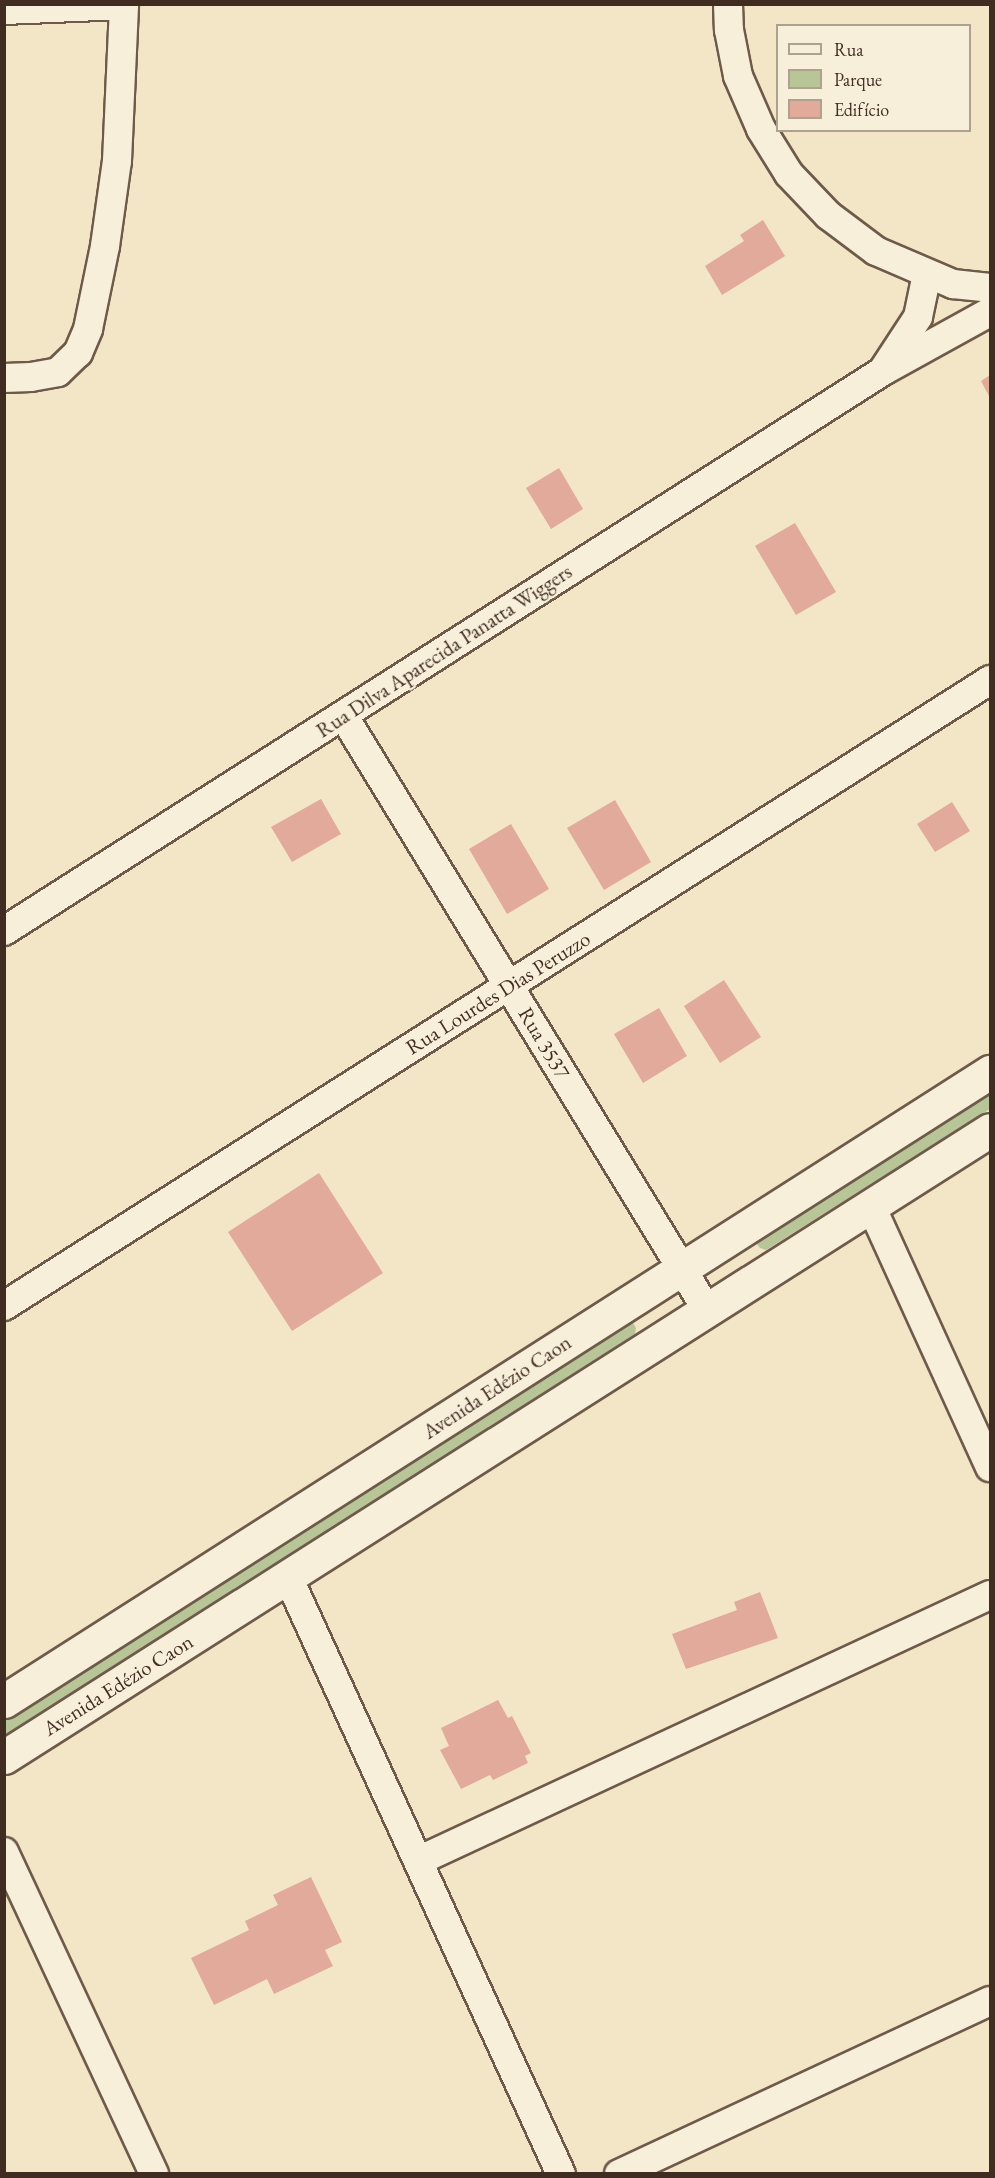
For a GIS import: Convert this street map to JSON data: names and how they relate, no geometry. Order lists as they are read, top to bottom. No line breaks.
{"streets":{"main road":["Avenida Edézio Caon"],"street":["Rua Dilva Aparecida Panatta Wiggers","Rua Lourdes Dias Peruzzo","Rua 3537"]},"crossings":[["Rua Dilva Aparecida Panatta Wiggers","Rua 3537"],["Rua Lourdes Dias Peruzzo","Rua 3537"],["Rua 3537","Avenida Edézio Caon"]],"legend":["Rua","Parque","Edifício"]}
